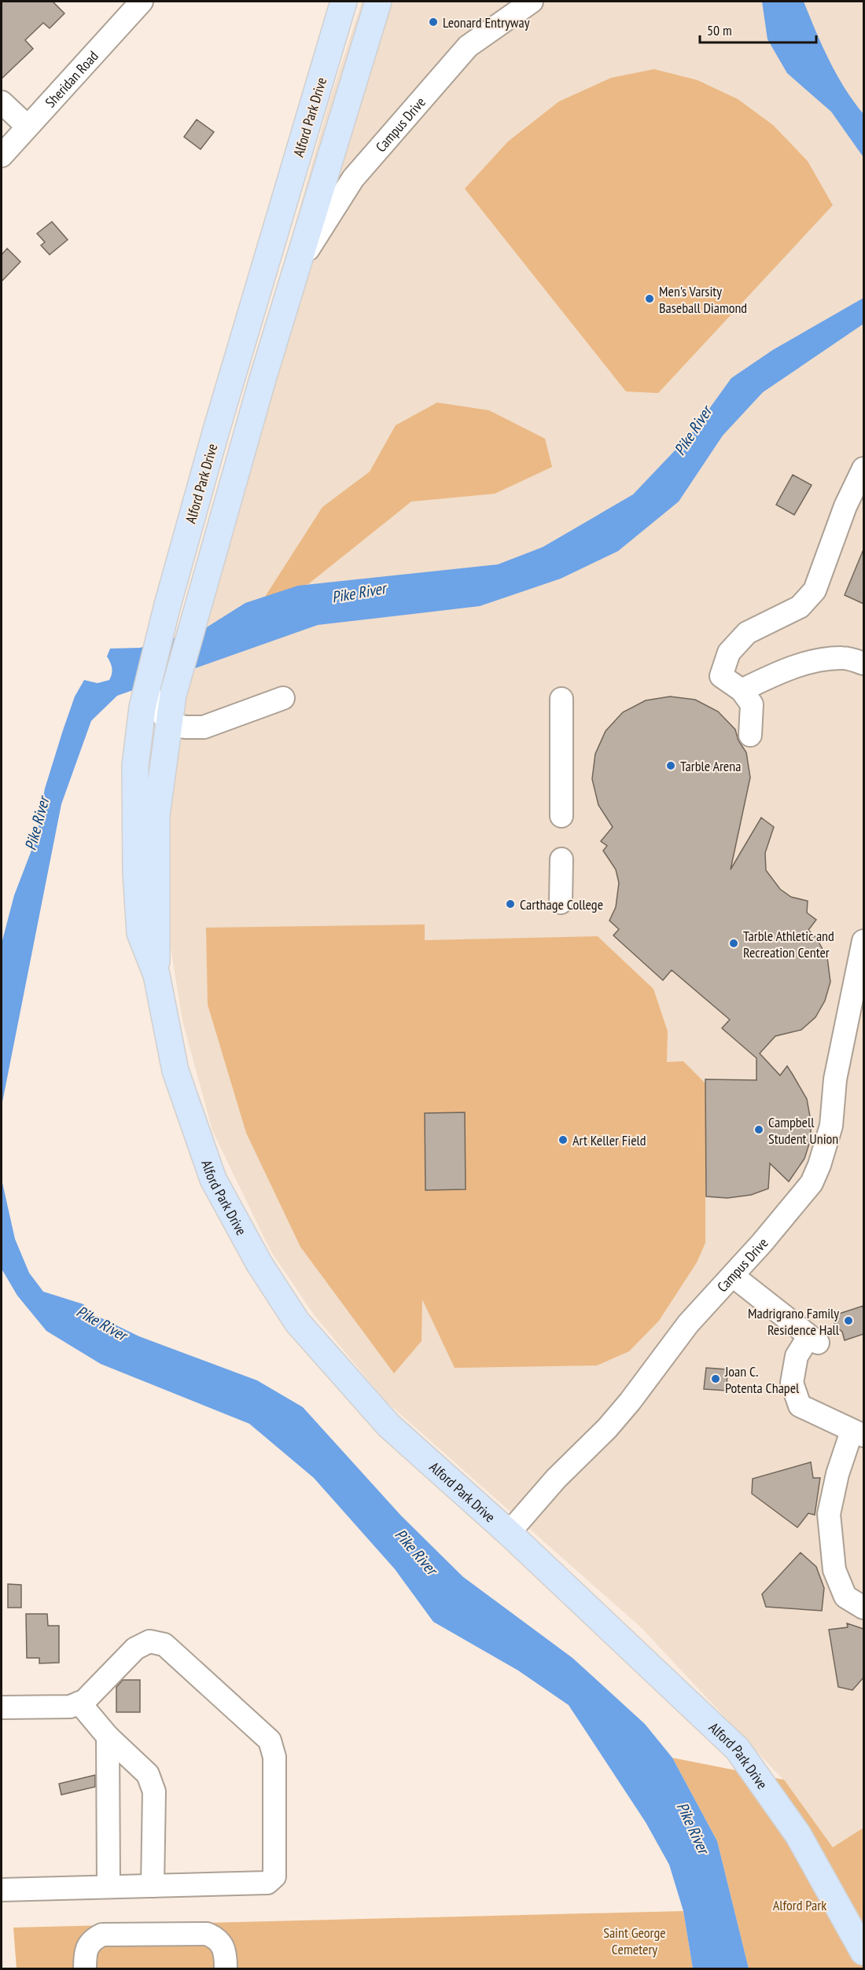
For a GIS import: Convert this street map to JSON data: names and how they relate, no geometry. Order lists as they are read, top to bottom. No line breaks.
{"streets":{"main road":["Alford Park Drive"],"street":["Sheridan Road","Campus Drive"]},"crossings":[["Alford Park Drive","Campus Drive"]],"water":["Pike River"],"parks":["Alford Park","Saint George Cemetery"],"places":["Leonard Entryway","Men's Varsity Baseball Diamond","Tarble Arena","Carthage College","Tarble Athletic and Recreation Center","Campbell Student Union","Art Keller Field","Madrigrano Family Residence Hall","Joan C. Potenta Chapel"],"scale_bar":"50 m"}
